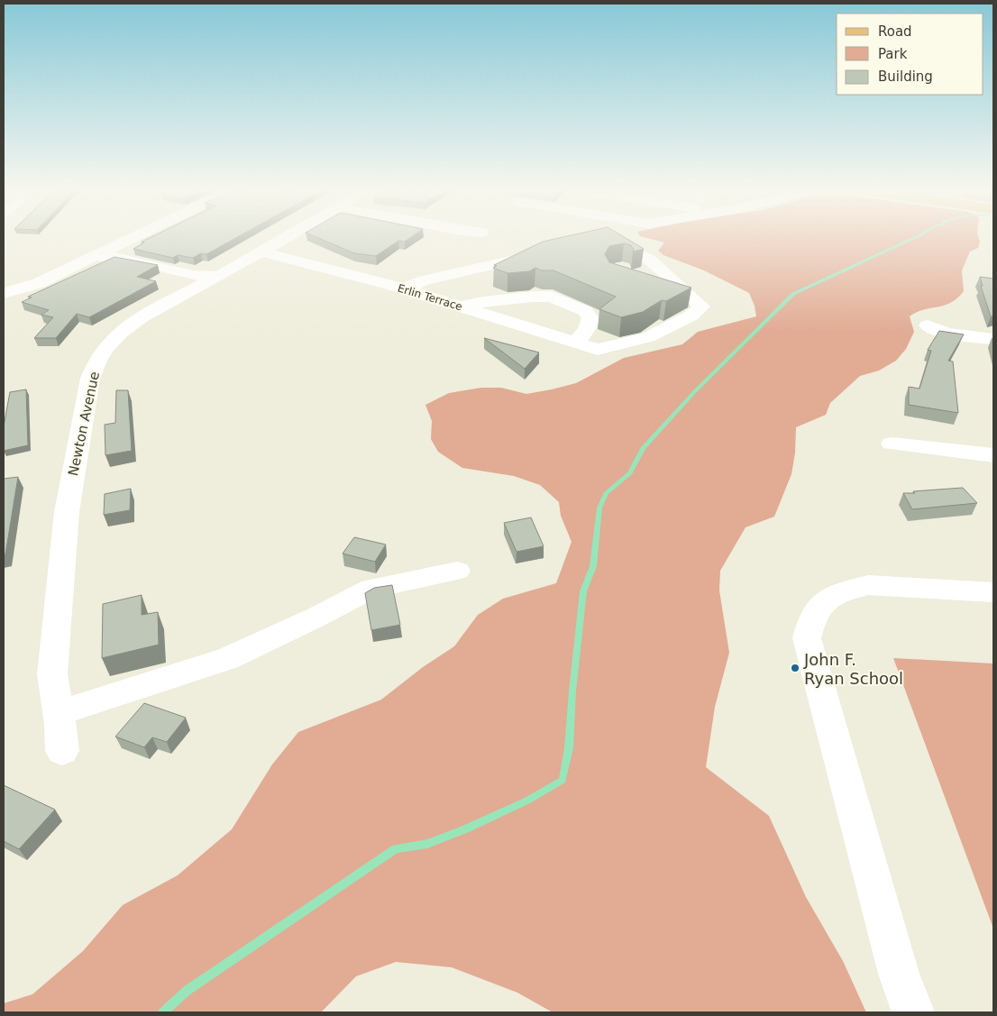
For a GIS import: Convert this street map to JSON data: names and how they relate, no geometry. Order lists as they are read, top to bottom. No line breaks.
{"streets":{"street":["Erlin Terrace","Newton Avenue"]},"crossings":[["Erlin Terrace","Newton Avenue"]],"places":["John F. Ryan School"],"legend":["Road","Park","Building"]}
